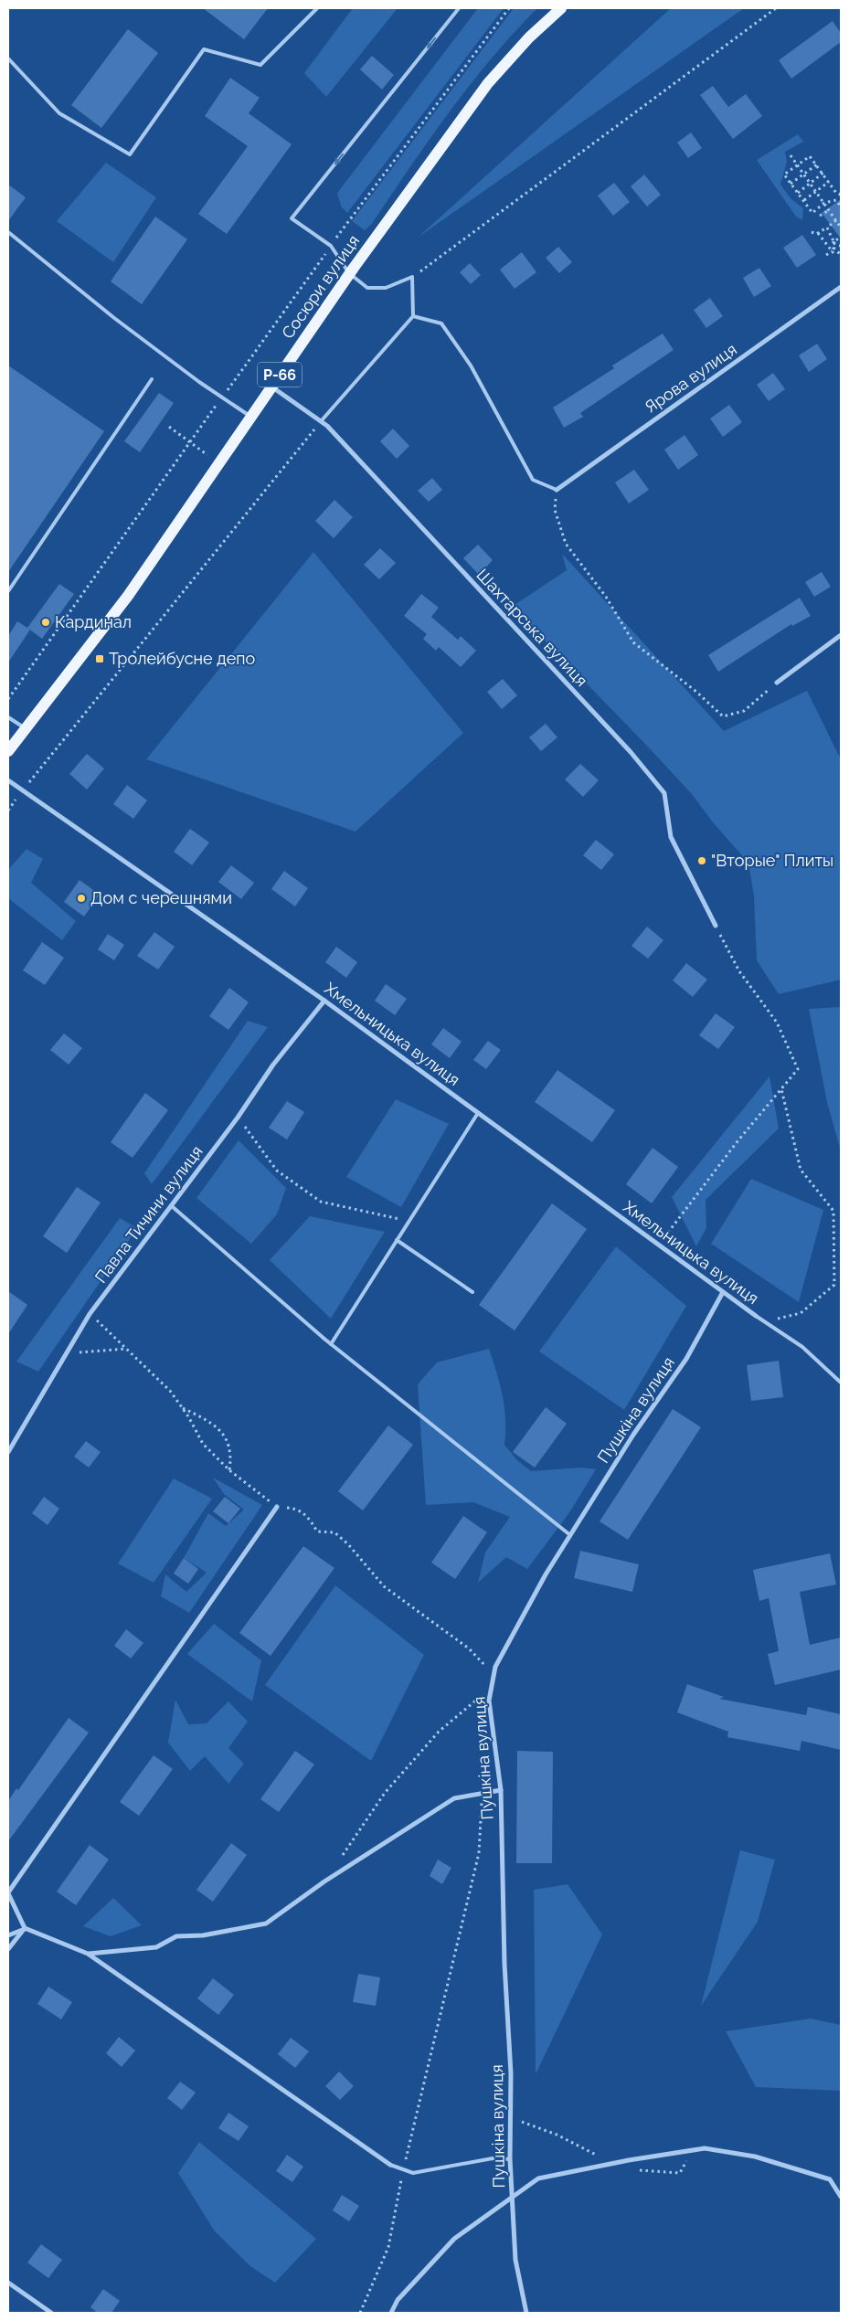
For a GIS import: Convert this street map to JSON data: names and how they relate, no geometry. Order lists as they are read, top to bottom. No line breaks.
{"streets":{"main road":["Сосюри вулиця","Р-66"],"street":["Ярова вулиця","Шахтарська вулиця","Хмельницька вулиця","Павла Тичини вулиця","Пушкіна вулиця"]},"crossings":[["Сосюри вулиця","Шахтарська вулиця"],["Хмельницька вулиця","Павла Тичини вулиця"],["Хмельницька вулиця","Пушкіна вулиця"]],"places":{"other":["Кардинал","\"Вторые\" Плиты","Дом с черешнями"],"transit":["Тролейбусне депо"]}}
